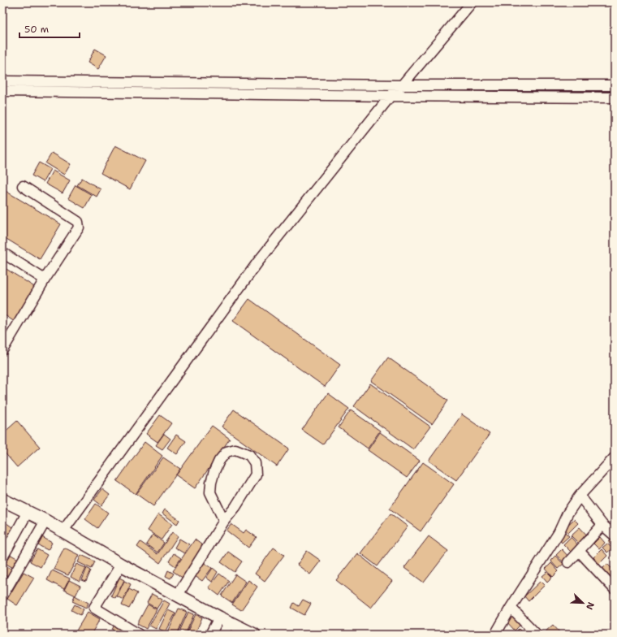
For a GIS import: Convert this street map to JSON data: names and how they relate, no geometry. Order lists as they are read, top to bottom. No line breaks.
{"scale_bar":"50 m","north":"bottom right"}
